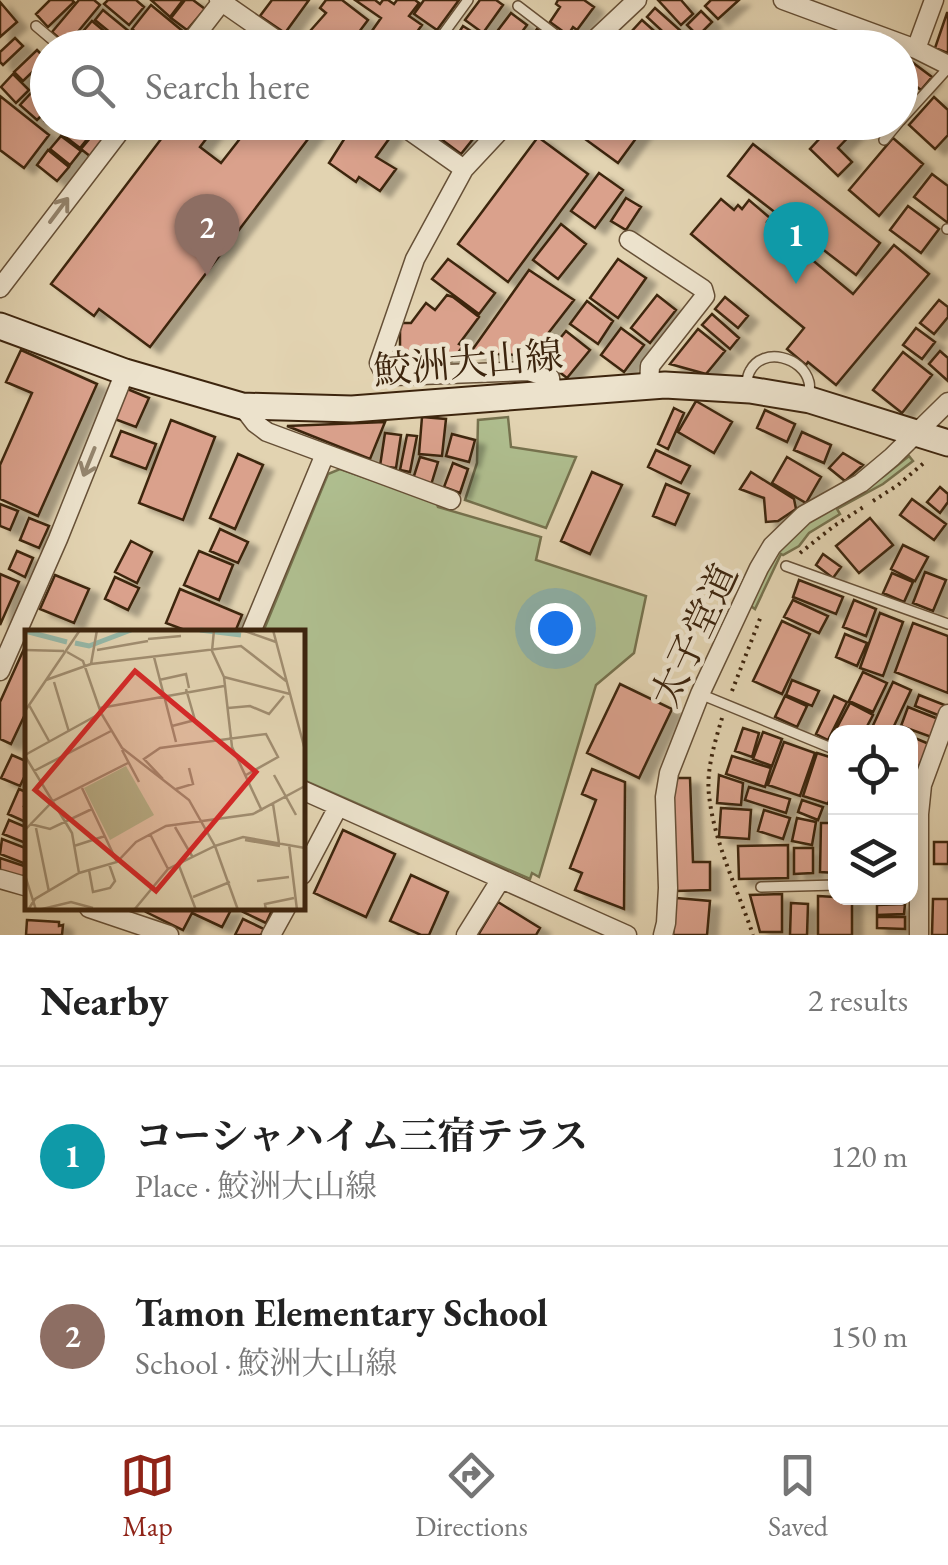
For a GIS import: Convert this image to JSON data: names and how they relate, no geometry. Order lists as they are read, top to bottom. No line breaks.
{"streets":{"main road":["鮫洲大山線"],"street":["太子堂道"]},"crossings":[["鮫洲大山線","太子堂道"]],"page":{"search":"Search here","pins":["2","1"],"heading":["Nearby","2 results"],"list":[{"mark":"1","name":"コーシャハイム三宿テラス","note":"Place · 鮫洲大山線","value":"120 m"},{"mark":"2","name":"Tamon Elementary School","note":"School · 鮫洲大山線","value":"150 m"}],"nav":["Map","Directions","Saved"]}}
